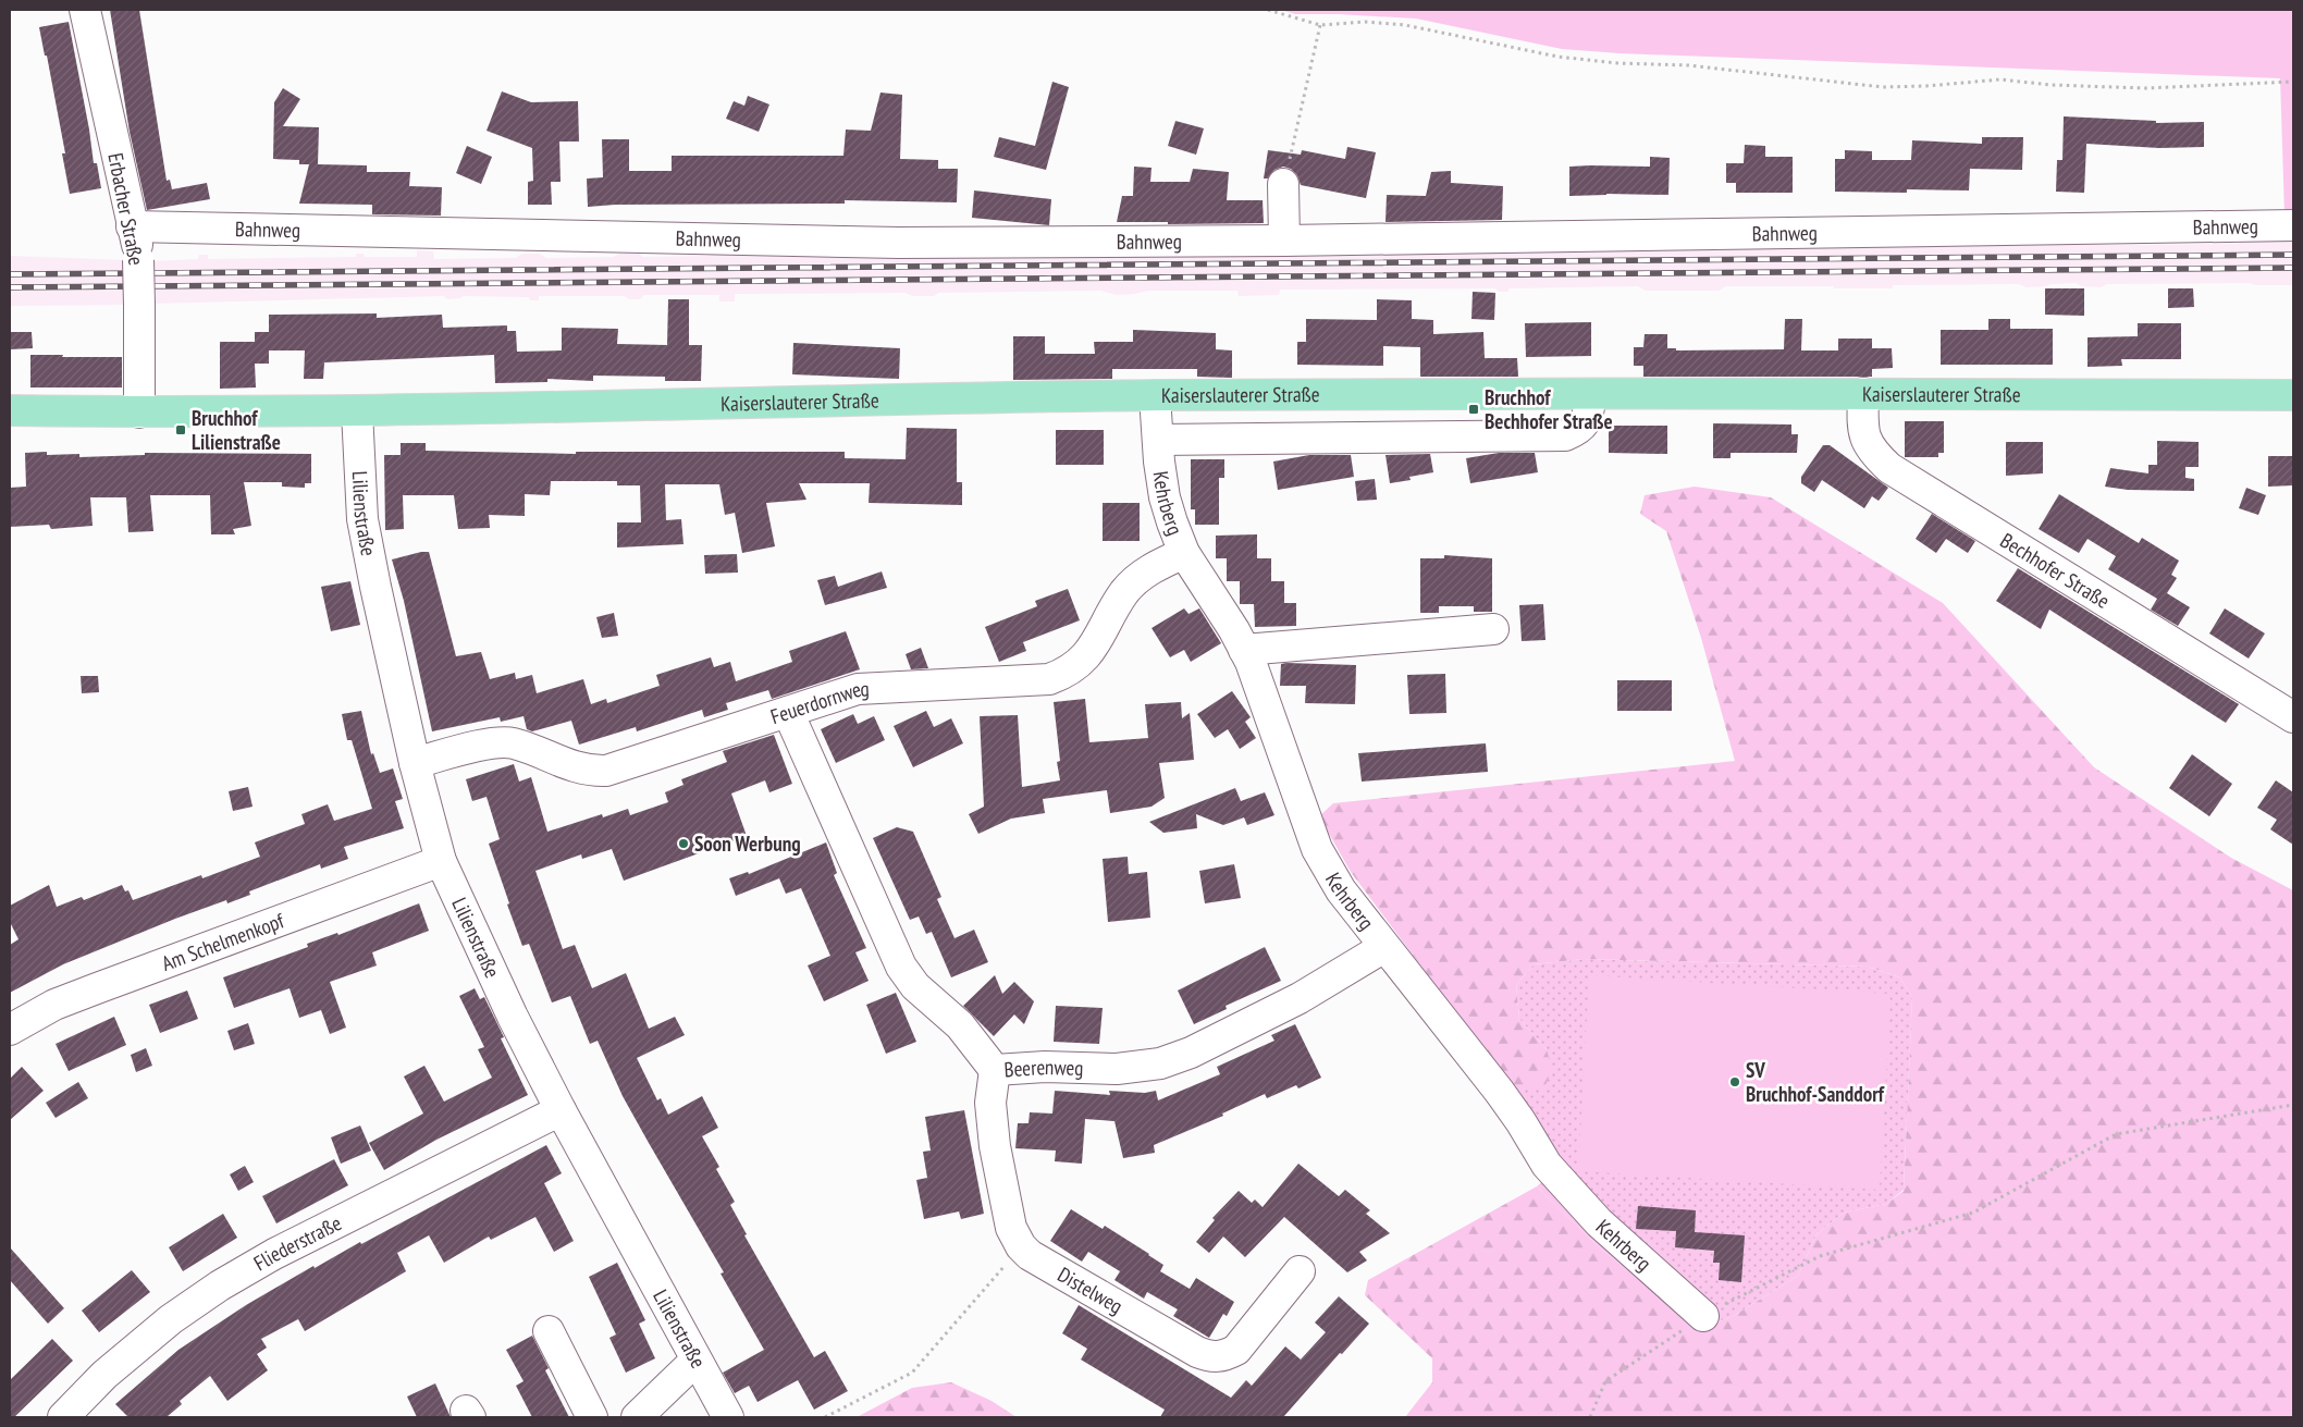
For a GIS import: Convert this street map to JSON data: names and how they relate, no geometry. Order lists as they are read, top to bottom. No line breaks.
{"streets":{"main road":["Kaiserslauterer Straße"],"street":["Erbacher Straße","Bahnweg","Kehrberg","Lilienstraße","Bechhofer Straße","Feuerdornweg","Am Schelmenkopf","Beerenweg","Fliederstraße","Distelweg"]},"crossings":[["Erbacher Straße","Bahnweg"],["Erbacher Straße","Kaiserslauterer Straße"],["Kaiserslauterer Straße","Kehrberg"],["Kaiserslauterer Straße","Lilienstraße"],["Kaiserslauterer Straße","Bechhofer Straße"],["Kehrberg","Feuerdornweg"],["Kehrberg","Beerenweg"],["Lilienstraße","Feuerdornweg"],["Lilienstraße","Am Schelmenkopf"],["Lilienstraße","Fliederstraße"],["Feuerdornweg","Beerenweg"],["Beerenweg","Distelweg"]],"places":{"transit":["Bruchhof Bechhofer Straße","Bruchhof Lilienstraße"],"other":["Soon Werbung","SV Bruchhof-Sanddorf"]}}
